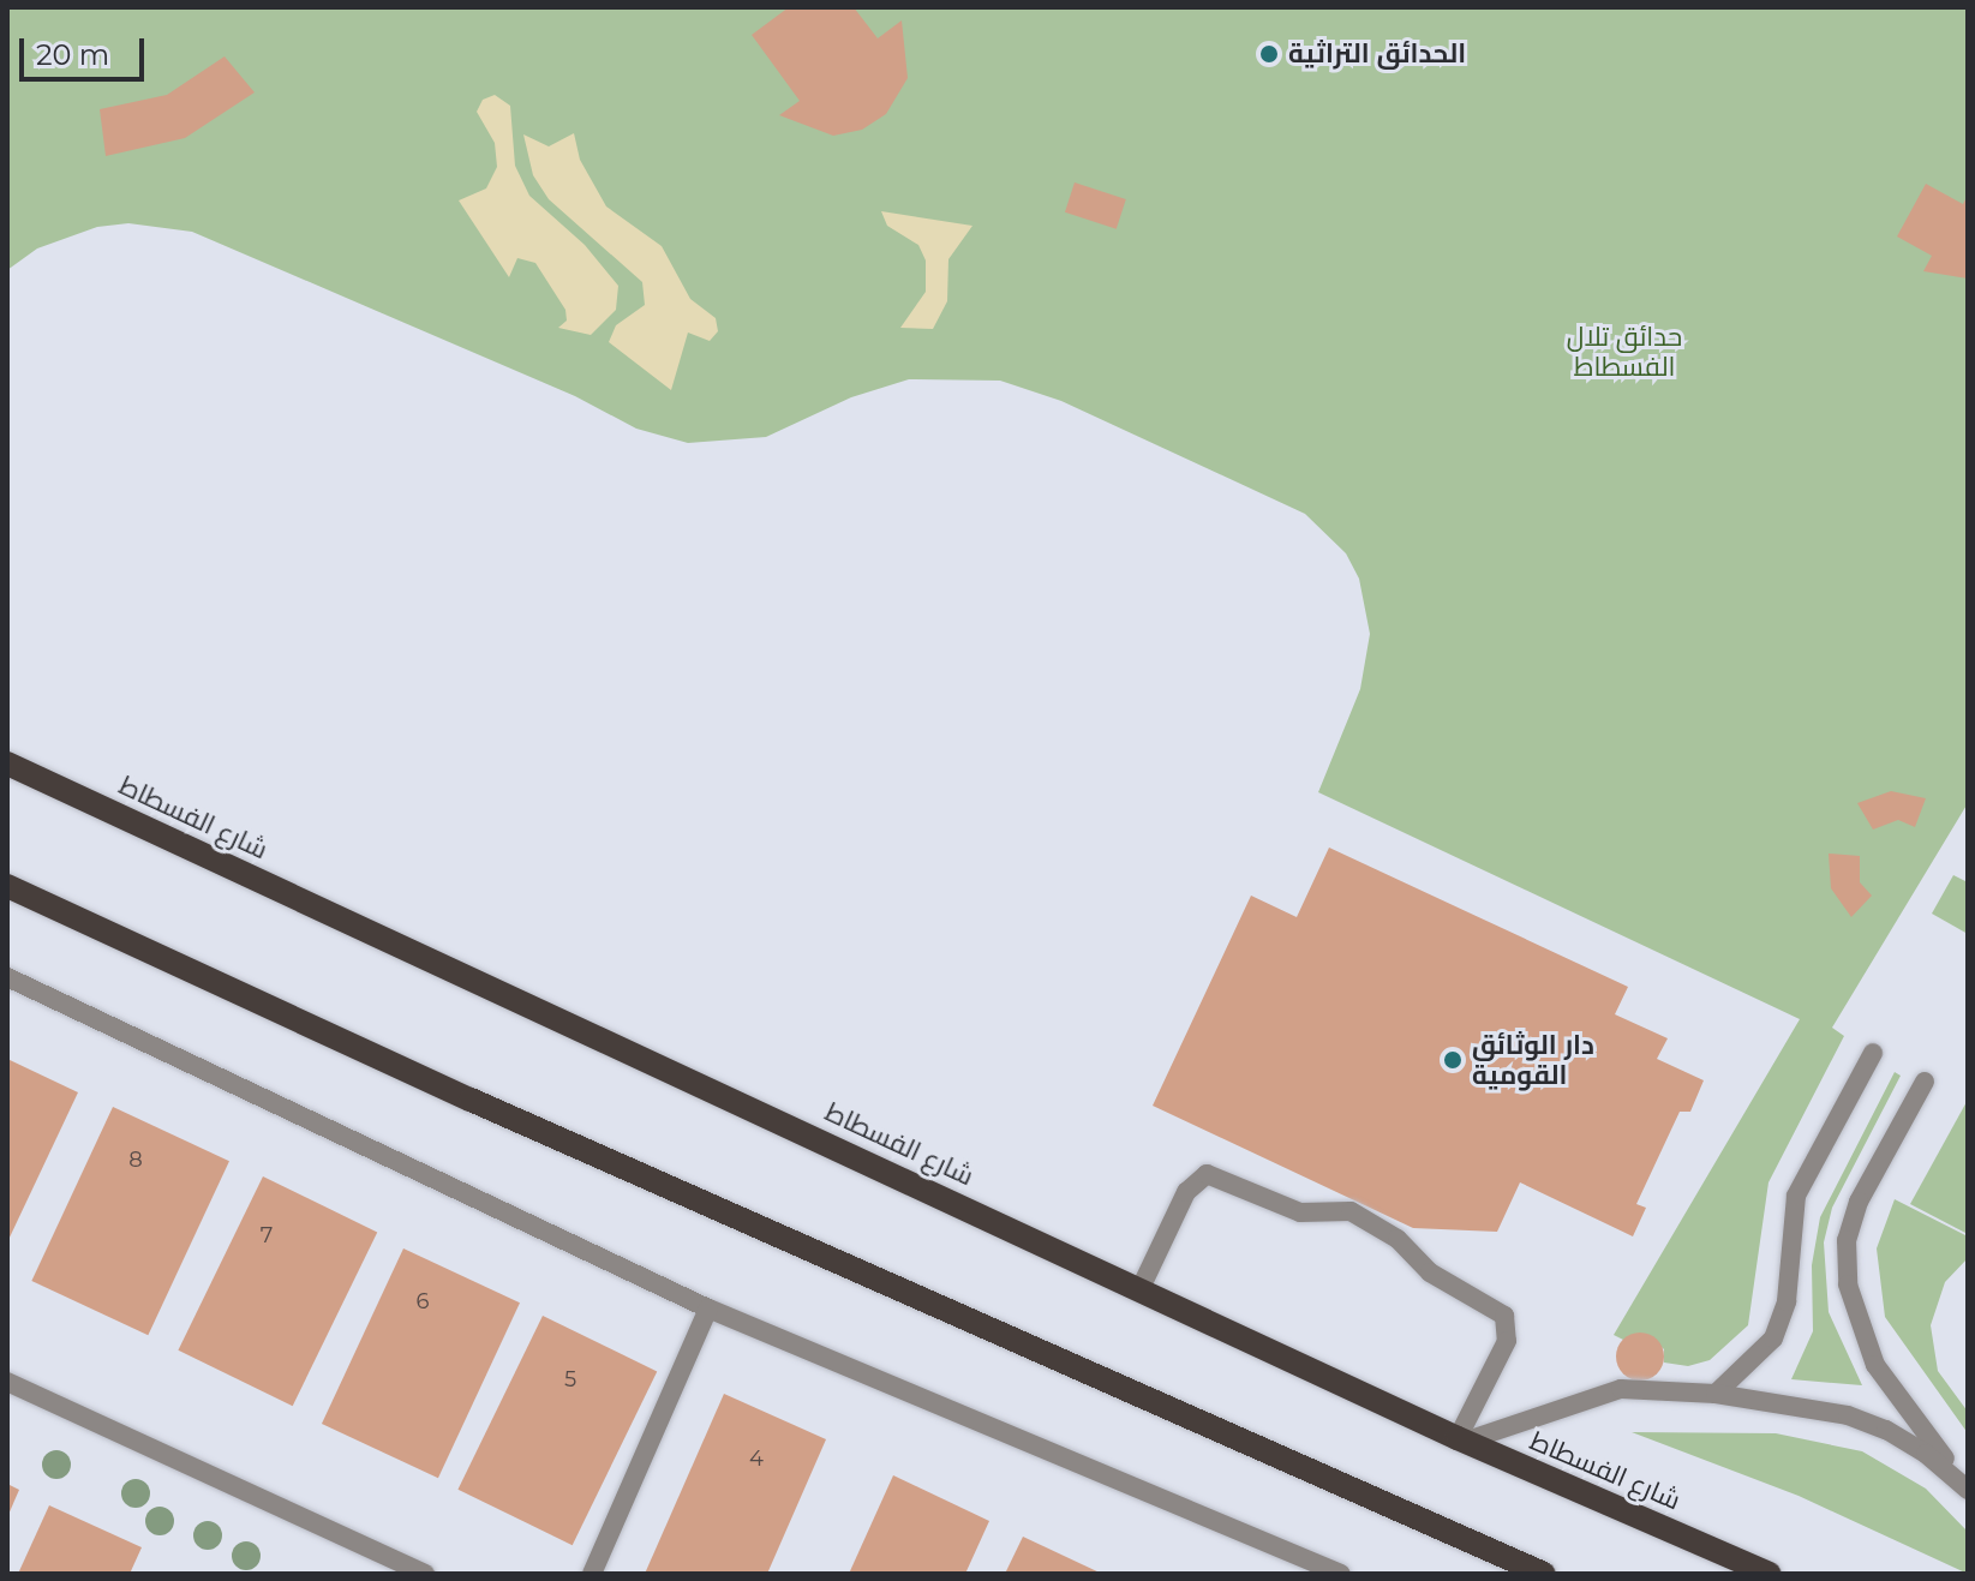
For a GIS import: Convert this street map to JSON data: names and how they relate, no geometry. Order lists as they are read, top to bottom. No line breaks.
{"streets":{"main road":["شارع الفسطاط"]},"parks":["حدائق تلال الفسطاط"],"places":["الحدائق التراثية","دار الوثائق القومية"],"house_numbers":["8","7","6","5","4"],"scale_bar":"20 m"}
